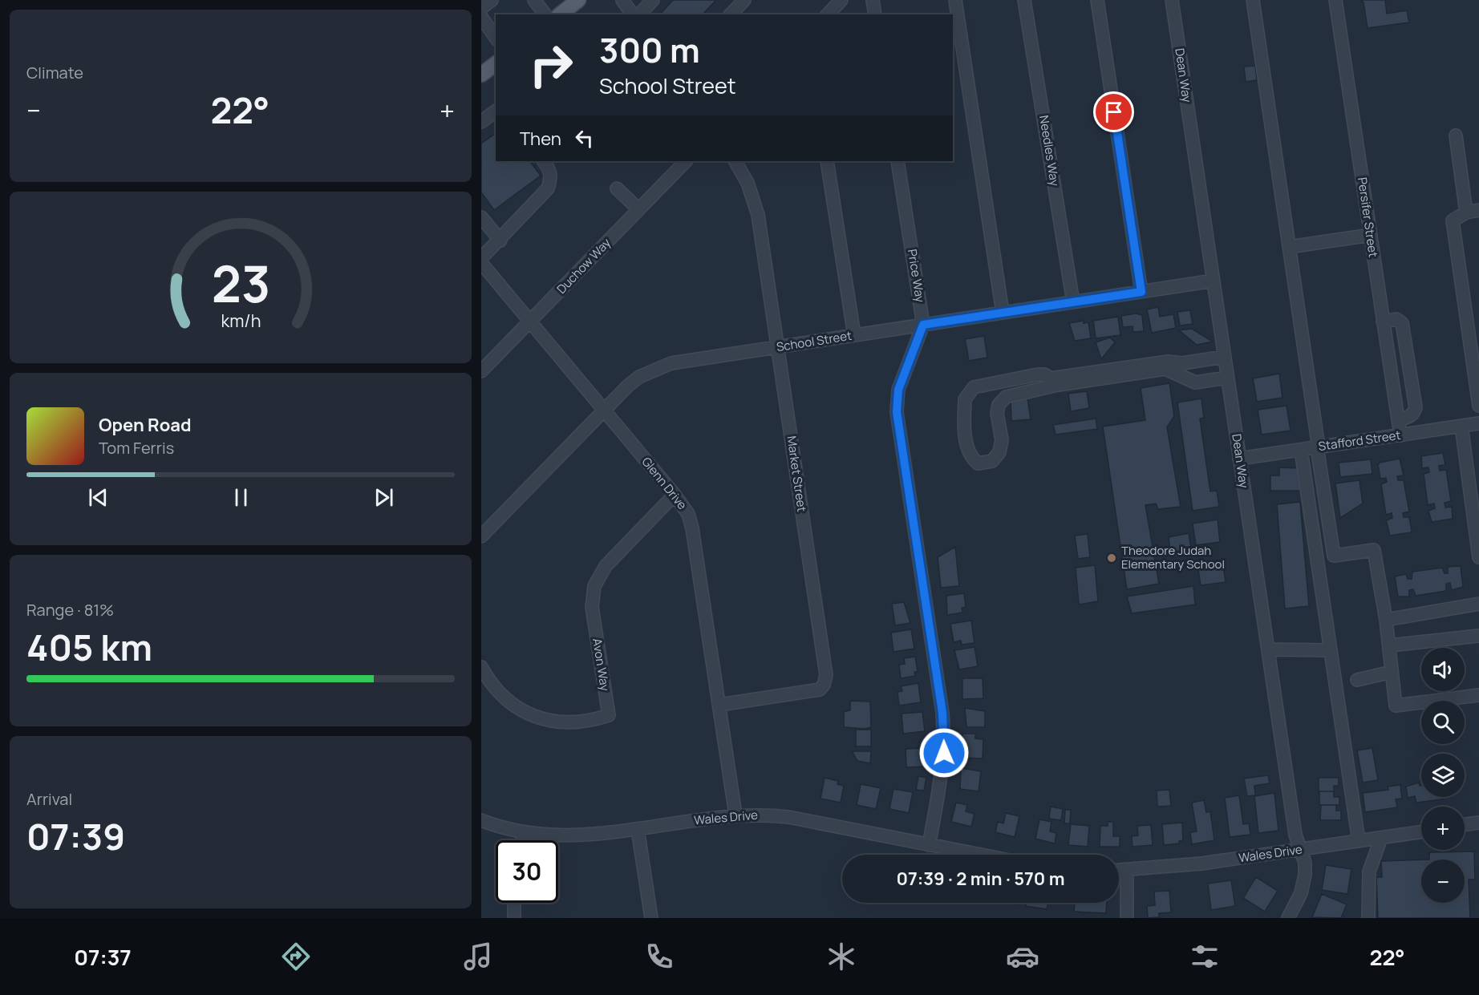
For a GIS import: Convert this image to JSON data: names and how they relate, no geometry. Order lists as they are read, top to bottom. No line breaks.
{"streets":{"street":["Dean Way","Needles Way","Persifer Street","Duchow Way","Price Way","School Street","Stafford Street","Market Street","Glenn Drive","Avon Way","Wales Drive"]},"crossings":[["Dean Way","School Street"],["Dean Way","Stafford Street"],["Dean Way","Wales Drive"],["Needles Way","School Street"],["Persifer Street","Stafford Street"],["Duchow Way","Glenn Drive"],["Price Way","School Street"],["Price Way","Wales Drive"],["School Street","Market Street"],["School Street","Glenn Drive"],["Market Street","Glenn Drive"],["Glenn Drive","Avon Way"],["Glenn Drive","Wales Drive"]],"places":["Theodore Judah Elementary School"],"page":{"tile":["Climate",["Range · 81%","405 km"],["Arrival","07:39"]],"turn":["300 m","School Street"],"heat":["−","22°","+"],"then":"Then","song":["Open Road","Tom Ferris"],"map_buttons":["+","−"],"limit":"30","trip":"07:39 · 2 min · 570 m","tabs":["07:37","22°"],"gauge":["23","km/h"]}}
